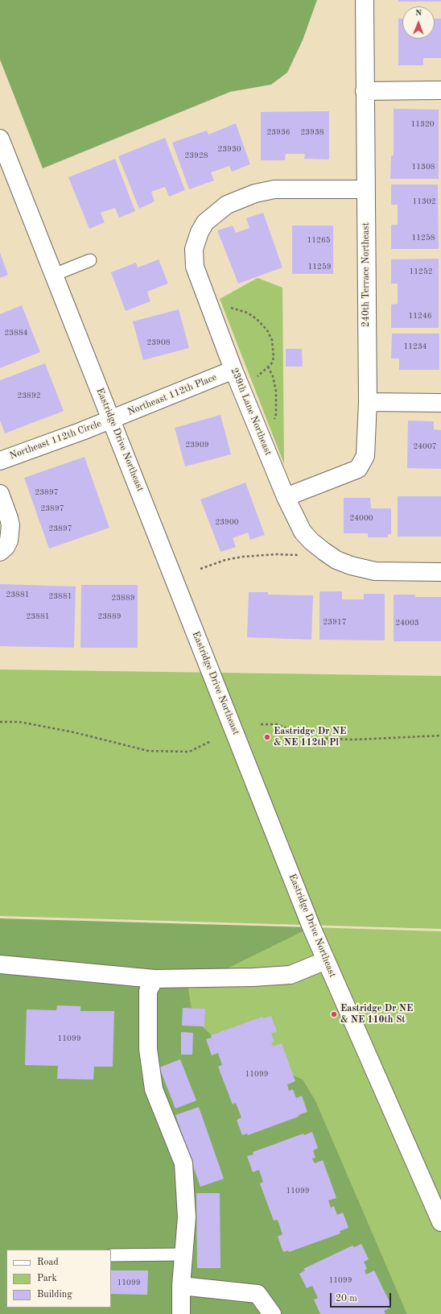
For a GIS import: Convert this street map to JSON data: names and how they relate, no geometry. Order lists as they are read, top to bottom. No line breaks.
{"streets":{"street":["240th Terrace Northeast","Northeast 112th Place","239th Lane Northeast","Northeast 112th Circle","Eastridge Drive Northeast"]},"crossings":[["240th Terrace Northeast","239th Lane Northeast"],["Northeast 112th Place","239th Lane Northeast"],["Northeast 112th Place","Northeast 112th Circle"],["Northeast 112th Place","Eastridge Drive Northeast"],["Northeast 112th Circle","Eastridge Drive Northeast"]],"places":["Eastridge Dr NE & NE 112th Pl","Eastridge Dr NE & NE 110th St"],"house_numbers":["11320","23936","23938","23930","23928","11308","11302","11258","11265","11259","11252","11246","23884","23908","11234","23892","23909","24007","23897","23897","24000","23900","23897","23881","23881","23889","23881","23889","23917","24003","11099","11099","11099","11099","11099"],"legend":["Road","Park","Building"],"scale_bar":"20 m","north":"top"}
